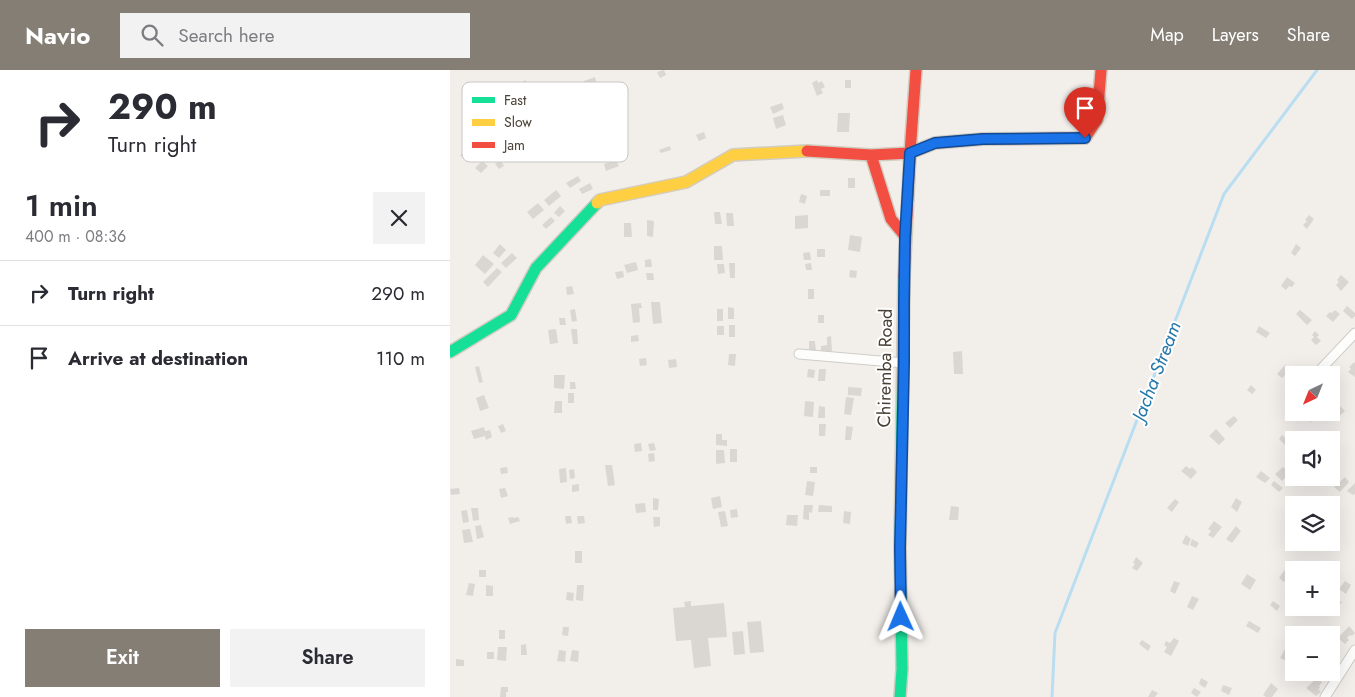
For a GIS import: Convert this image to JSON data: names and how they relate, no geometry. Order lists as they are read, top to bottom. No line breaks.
{"streets":{"street":["Chiremba Road"]},"water":["Jacha Stream"],"legend":["Fast","Slow","Jam"],"north":"bottom left","page":{"header":"Navio","search":"Search here","nav":["Map","Layers","Share"],"turn":["290 m","Turn right"],"heading":["1 min","400 m · 08:36"],"list":[{"name":"Turn right","value":"290 m"},{"name":"Arrive at destination","value":"110 m"}],"map_buttons":["+","−"],"buttons":["Exit","Share"]}}
